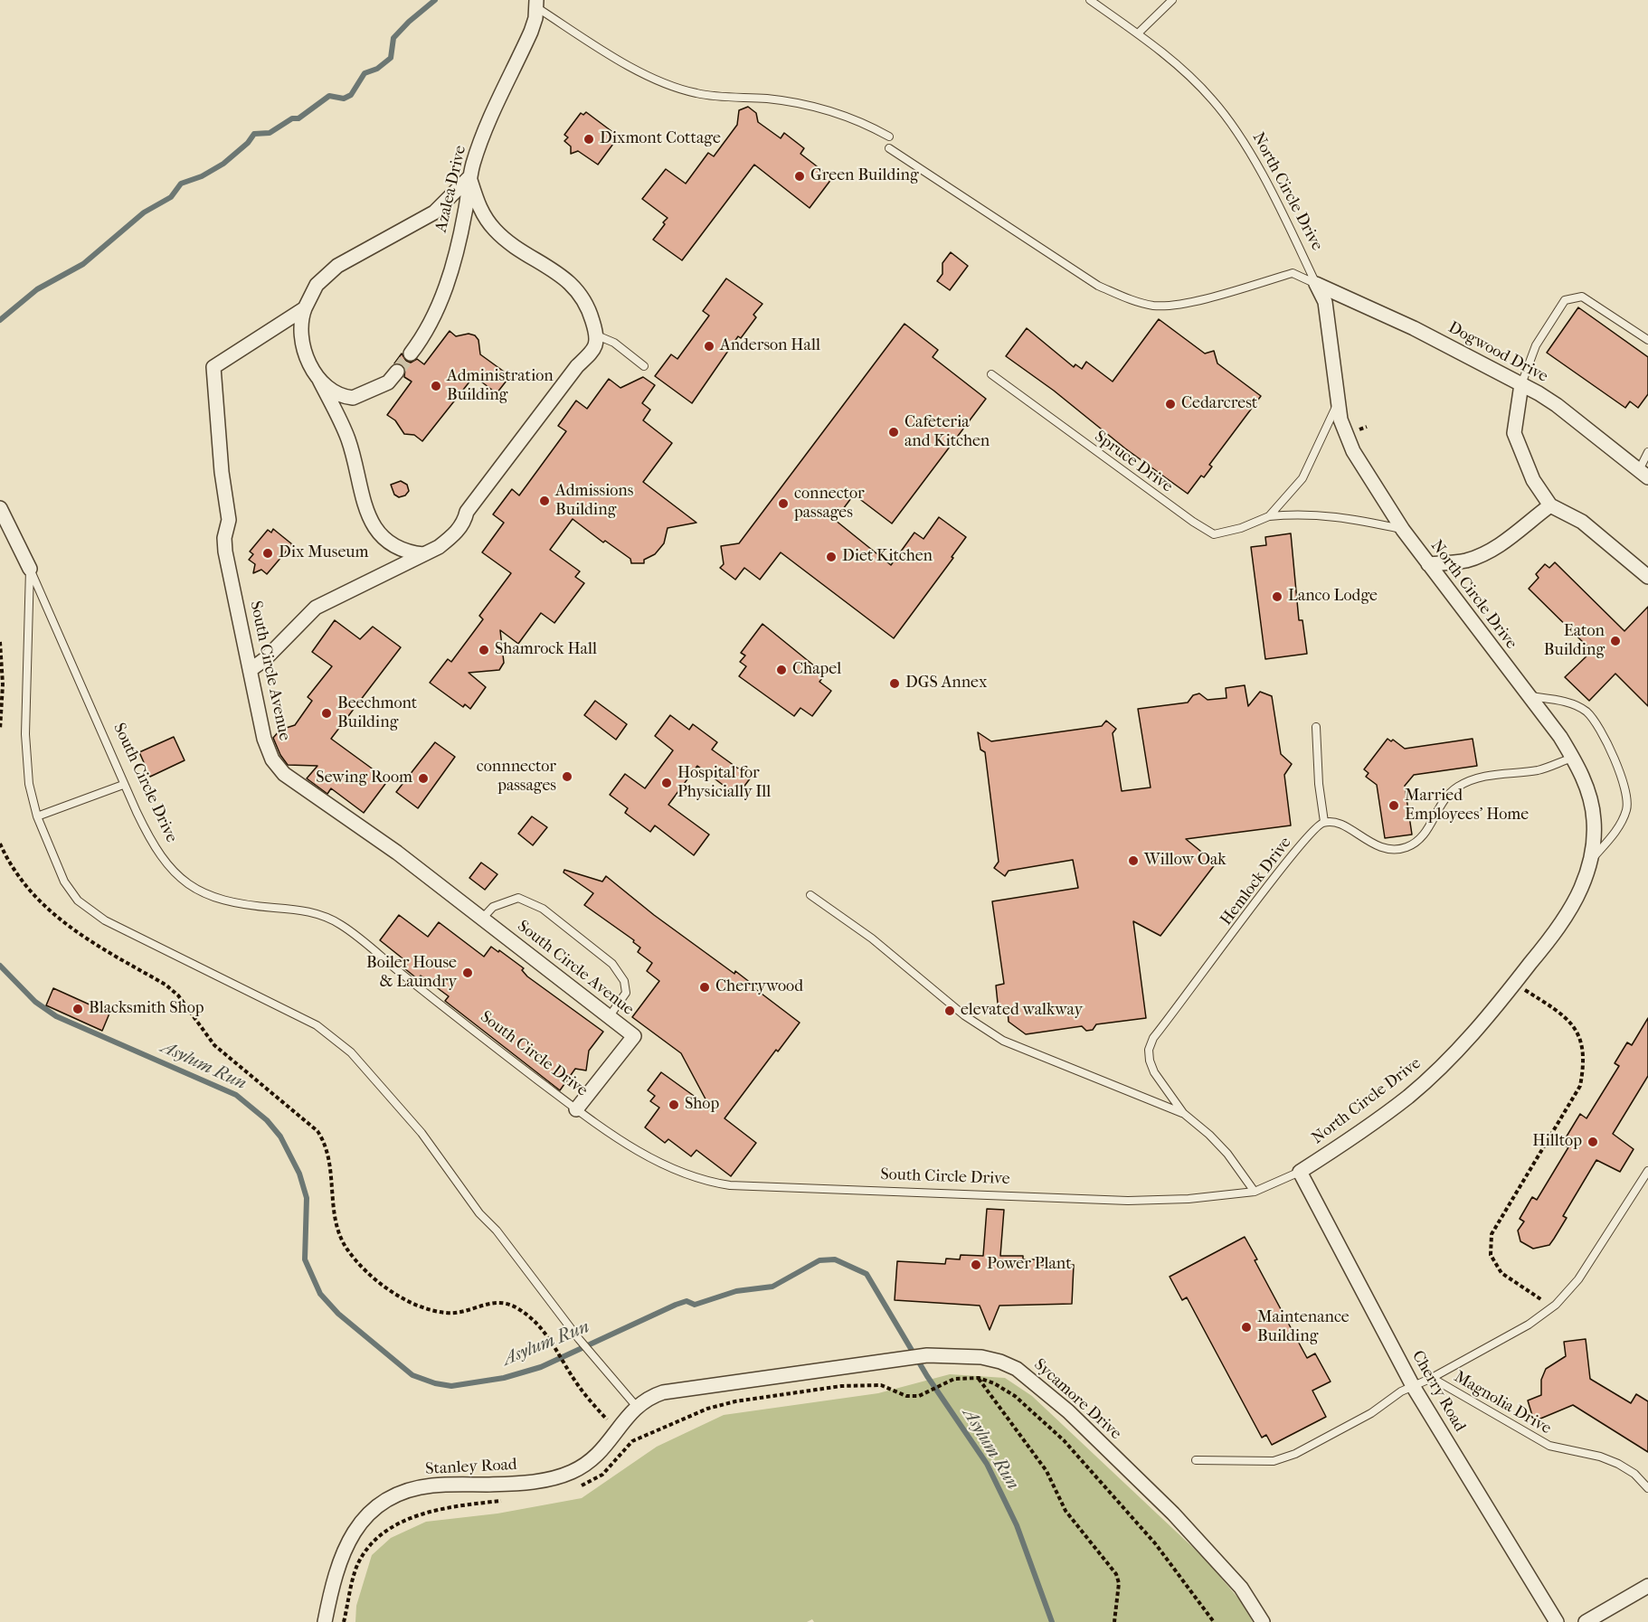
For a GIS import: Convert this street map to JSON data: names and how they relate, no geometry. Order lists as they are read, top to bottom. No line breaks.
{"streets":{"street":["Azalea Drive","North Circle Drive","Dogwood Drive","South Circle Avenue","South Circle Drive","Cherry Road","Sycamore Drive","Stanley Road"],"lane":["Spruce Drive","Hemlock Drive","Magnolia Drive"]},"crossings":[["North Circle Drive","Dogwood Drive"],["North Circle Drive","Spruce Drive"],["North Circle Drive","South Circle Drive"],["North Circle Drive","Cherry Road"],["South Circle Avenue","South Circle Drive"],["South Circle Drive","Hemlock Drive"],["South Circle Drive","Cherry Road"],["Sycamore Drive","Stanley Road"]],"water":["Asylum Run"],"places":["Dixmont Cottage","Green Building","Anderson Hall","Administration Building","Cedarcrest","Cafeteria and Kitchen","Admissions Building","connector passages","Dix Museum","Diet Kitchen","Lanco Lodge","Eaton Building","Shamrock Hall","Chapel","DGS Annex","Beechmont Building","connnector passages","Sewing Room","Hospital for Physicially Ill","Married Employees' Home","Willow Oak","Boiler House & Laundry","Cherrywood","Blacksmith Shop","elevated walkway","Shop","Hilltop","Power Plant","Maintenance Building"]}
